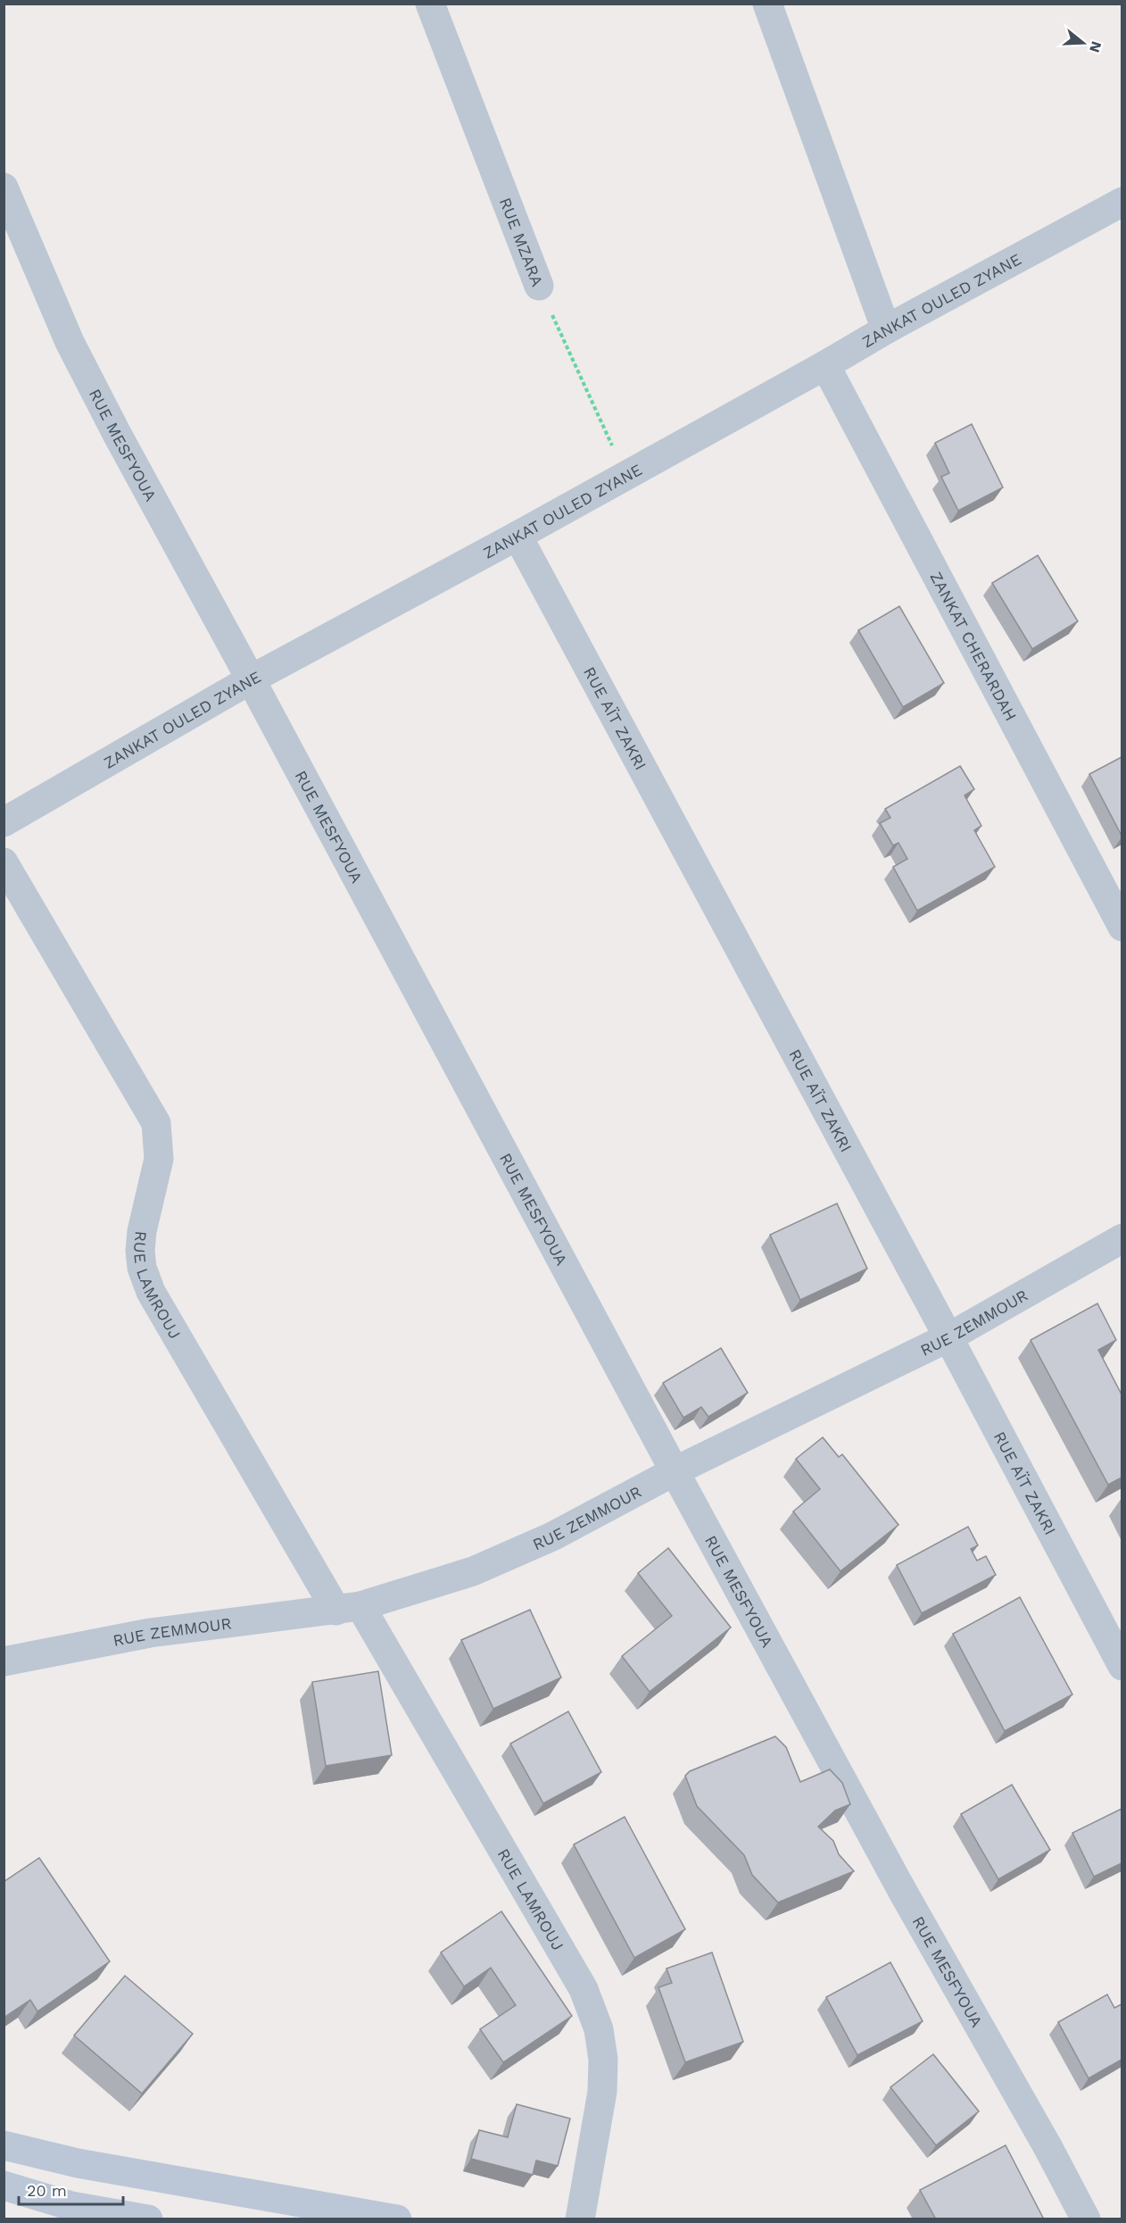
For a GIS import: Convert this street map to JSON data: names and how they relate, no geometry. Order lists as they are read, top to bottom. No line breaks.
{"streets":{"street":["RUE MZARA","ZANKAT OULED ZYANE","RUE MESFYOUA","ZANKAT CHERARDAH","RUE AÏT ZAKRI","RUE LAMROUJ","RUE ZEMMOUR"]},"crossings":[["RUE MZARA","ZANKAT OULED ZYANE"],["ZANKAT OULED ZYANE","RUE MESFYOUA"],["ZANKAT OULED ZYANE","ZANKAT CHERARDAH"],["ZANKAT OULED ZYANE","RUE AÏT ZAKRI"],["RUE MESFYOUA","RUE ZEMMOUR"],["RUE AÏT ZAKRI","RUE ZEMMOUR"],["RUE LAMROUJ","RUE ZEMMOUR"]],"scale_bar":"20 m","north":"right"}
